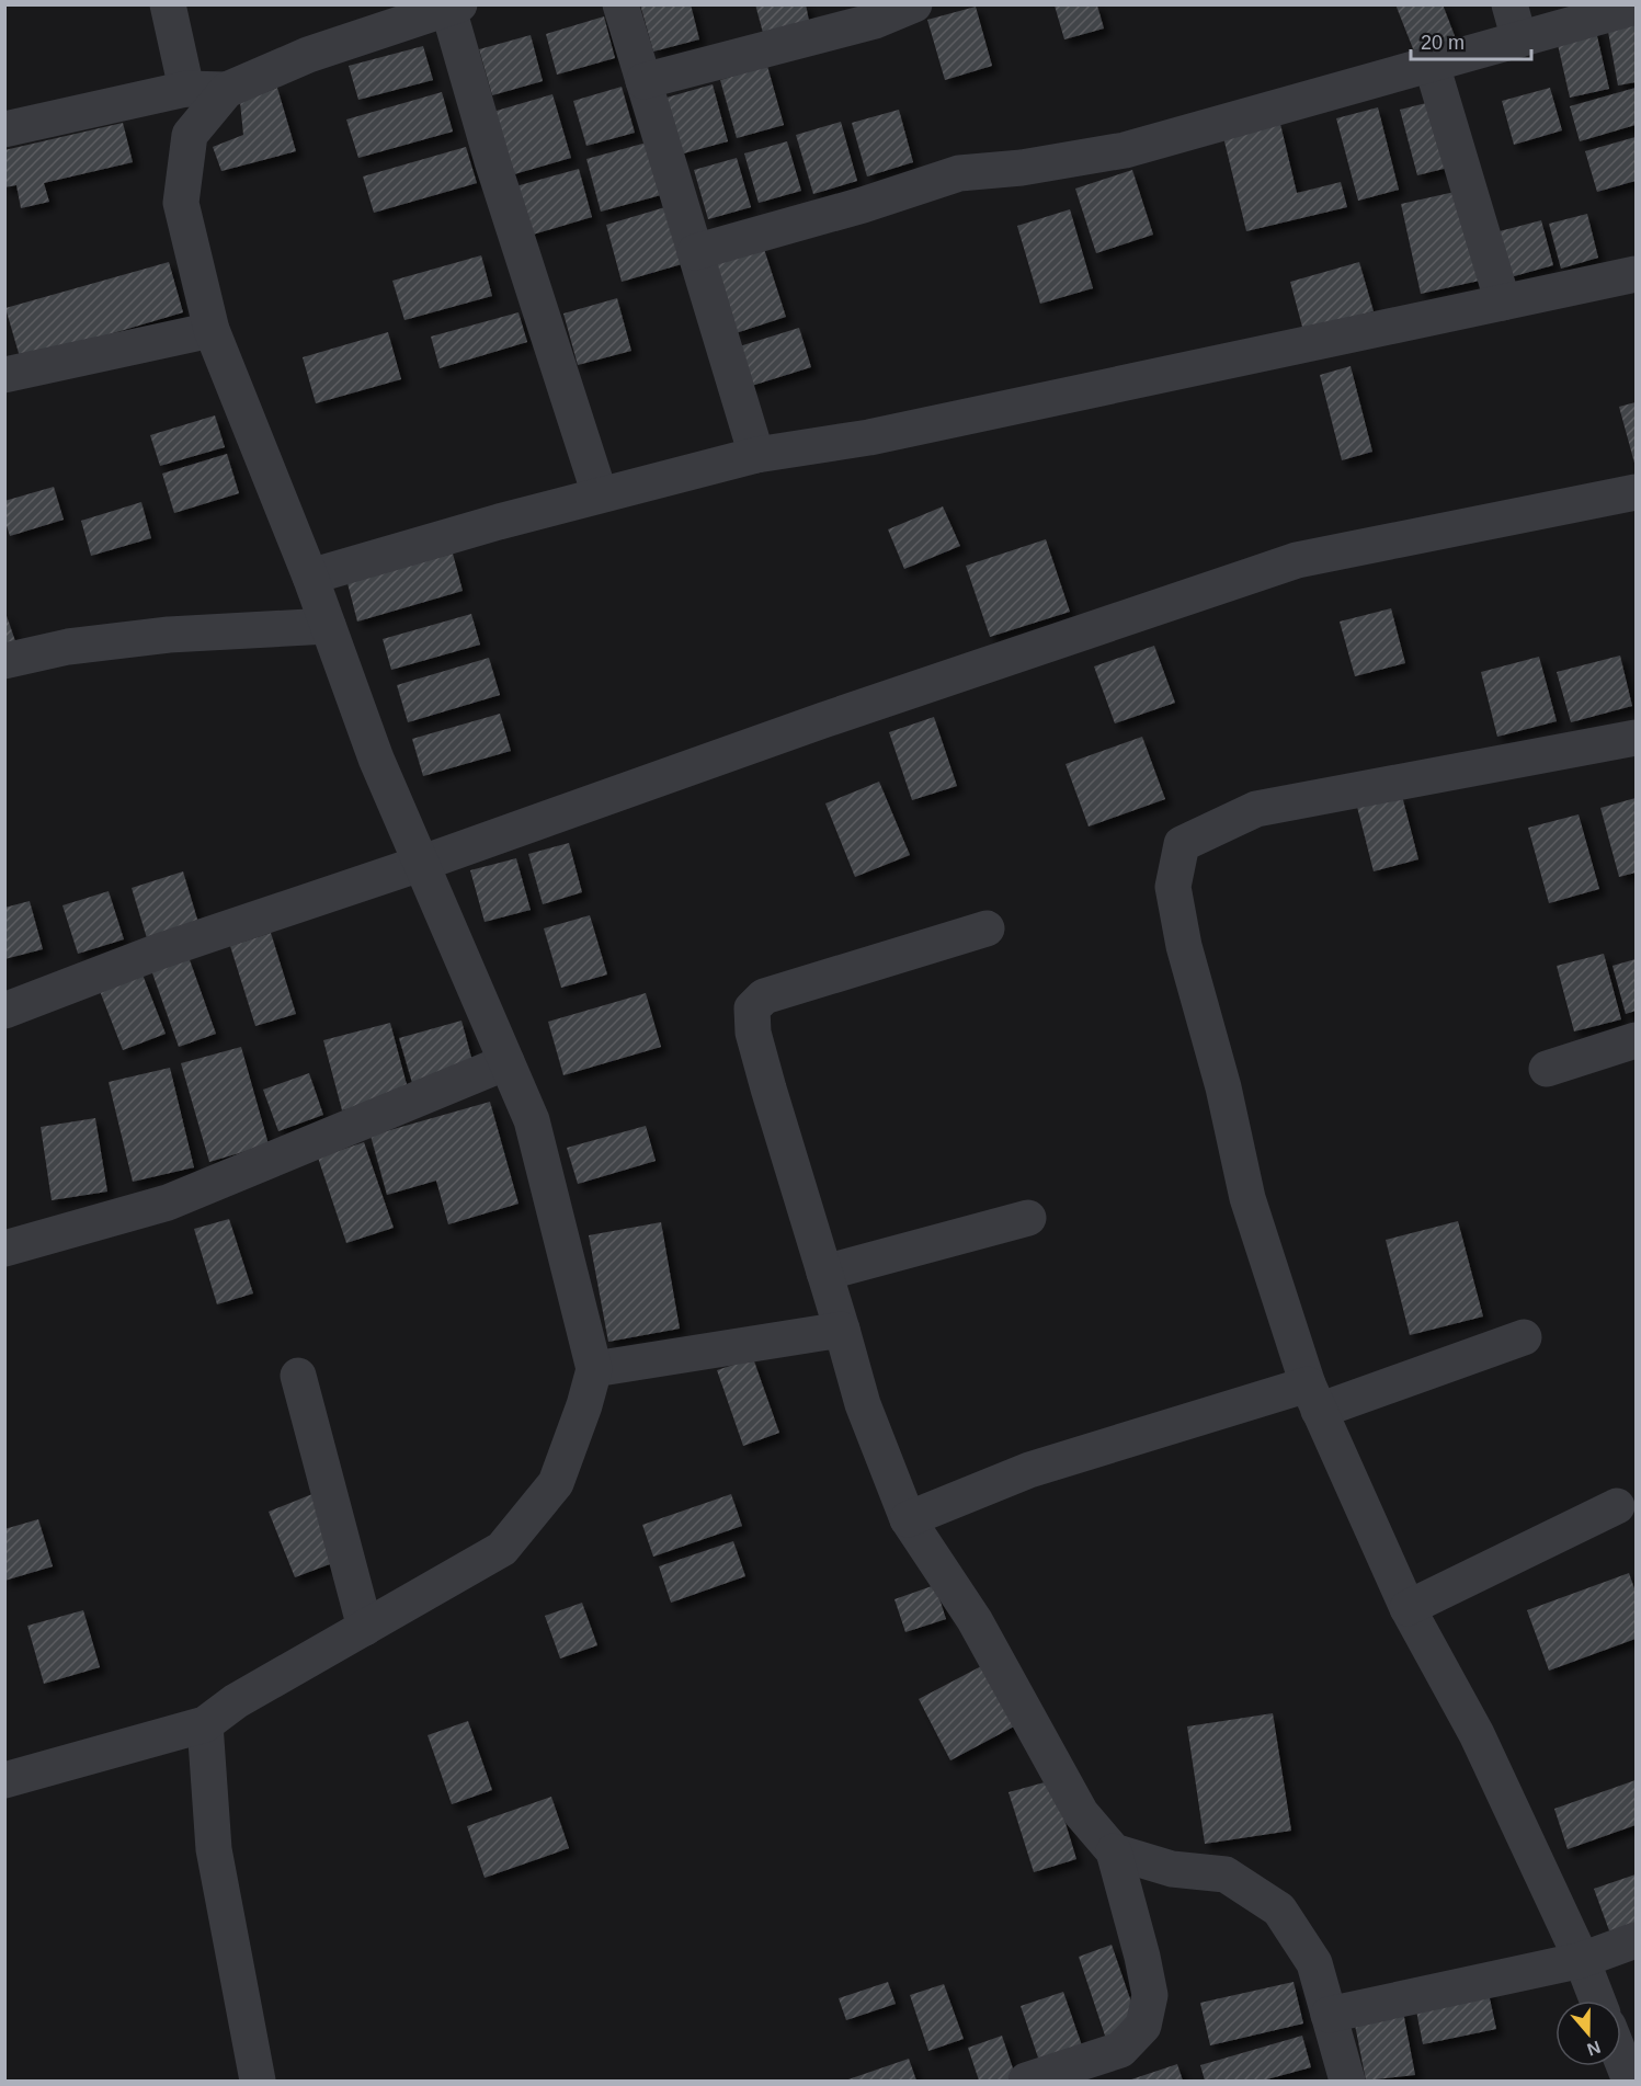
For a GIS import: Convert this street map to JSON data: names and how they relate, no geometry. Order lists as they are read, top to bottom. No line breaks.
{"scale_bar":"20 m","north":"bottom"}
